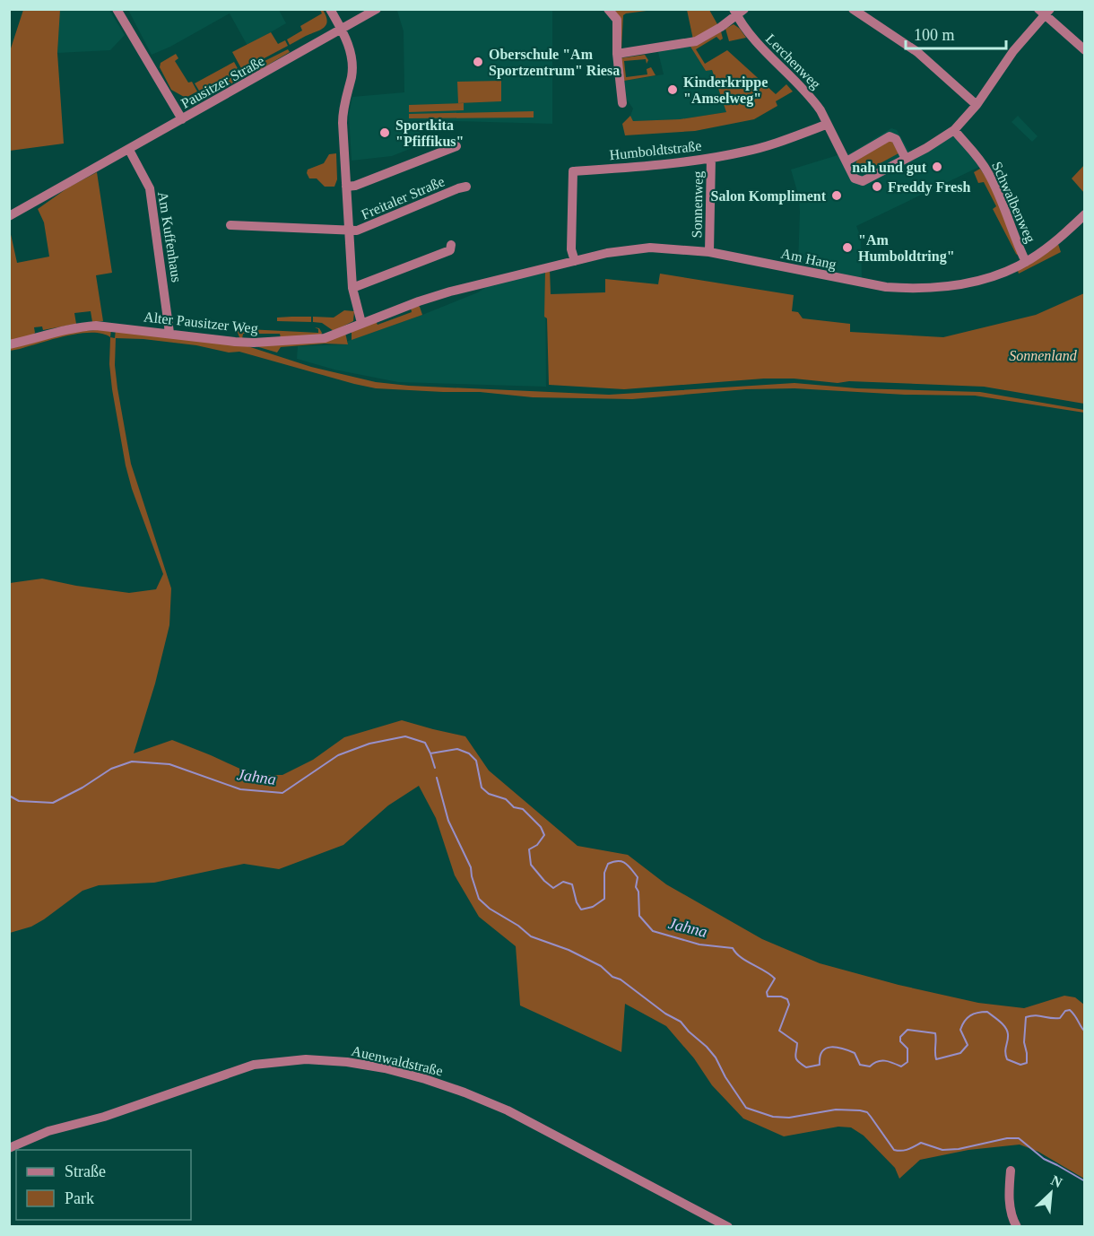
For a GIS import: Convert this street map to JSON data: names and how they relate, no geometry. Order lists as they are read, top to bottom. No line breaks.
{"streets":{"street":["Lerchenweg","Pausitzer Straße","Humboldtstraße","Freitaler Straße","Schwalbenweg","Sonnenweg","Am Kuffenhaus","Am Hang","Alter Pausitzer Weg","Auenwaldstraße"]},"crossings":[["Lerchenweg","Humboldtstraße"],["Pausitzer Straße","Freitaler Straße"],["Pausitzer Straße","Am Kuffenhaus"],["Humboldtstraße","Sonnenweg"],["Humboldtstraße","Am Hang"],["Freitaler Straße","Alter Pausitzer Weg"],["Schwalbenweg","Am Hang"],["Sonnenweg","Am Hang"],["Am Kuffenhaus","Alter Pausitzer Weg"],["Am Hang","Alter Pausitzer Weg"]],"water":["Jahna"],"parks":["Sonnenland"],"places":["Oberschule \"Am Sportzentrum\" Riesa","Kinderkrippe \"Amselweg\"","Sportkita \"Pfiffikus\"","nah und gut","Freddy Fresh","Salon Kompliment","\"Am Humboldtring\""],"legend":["Straße","Park"],"scale_bar":"100 m","north":"top right"}
